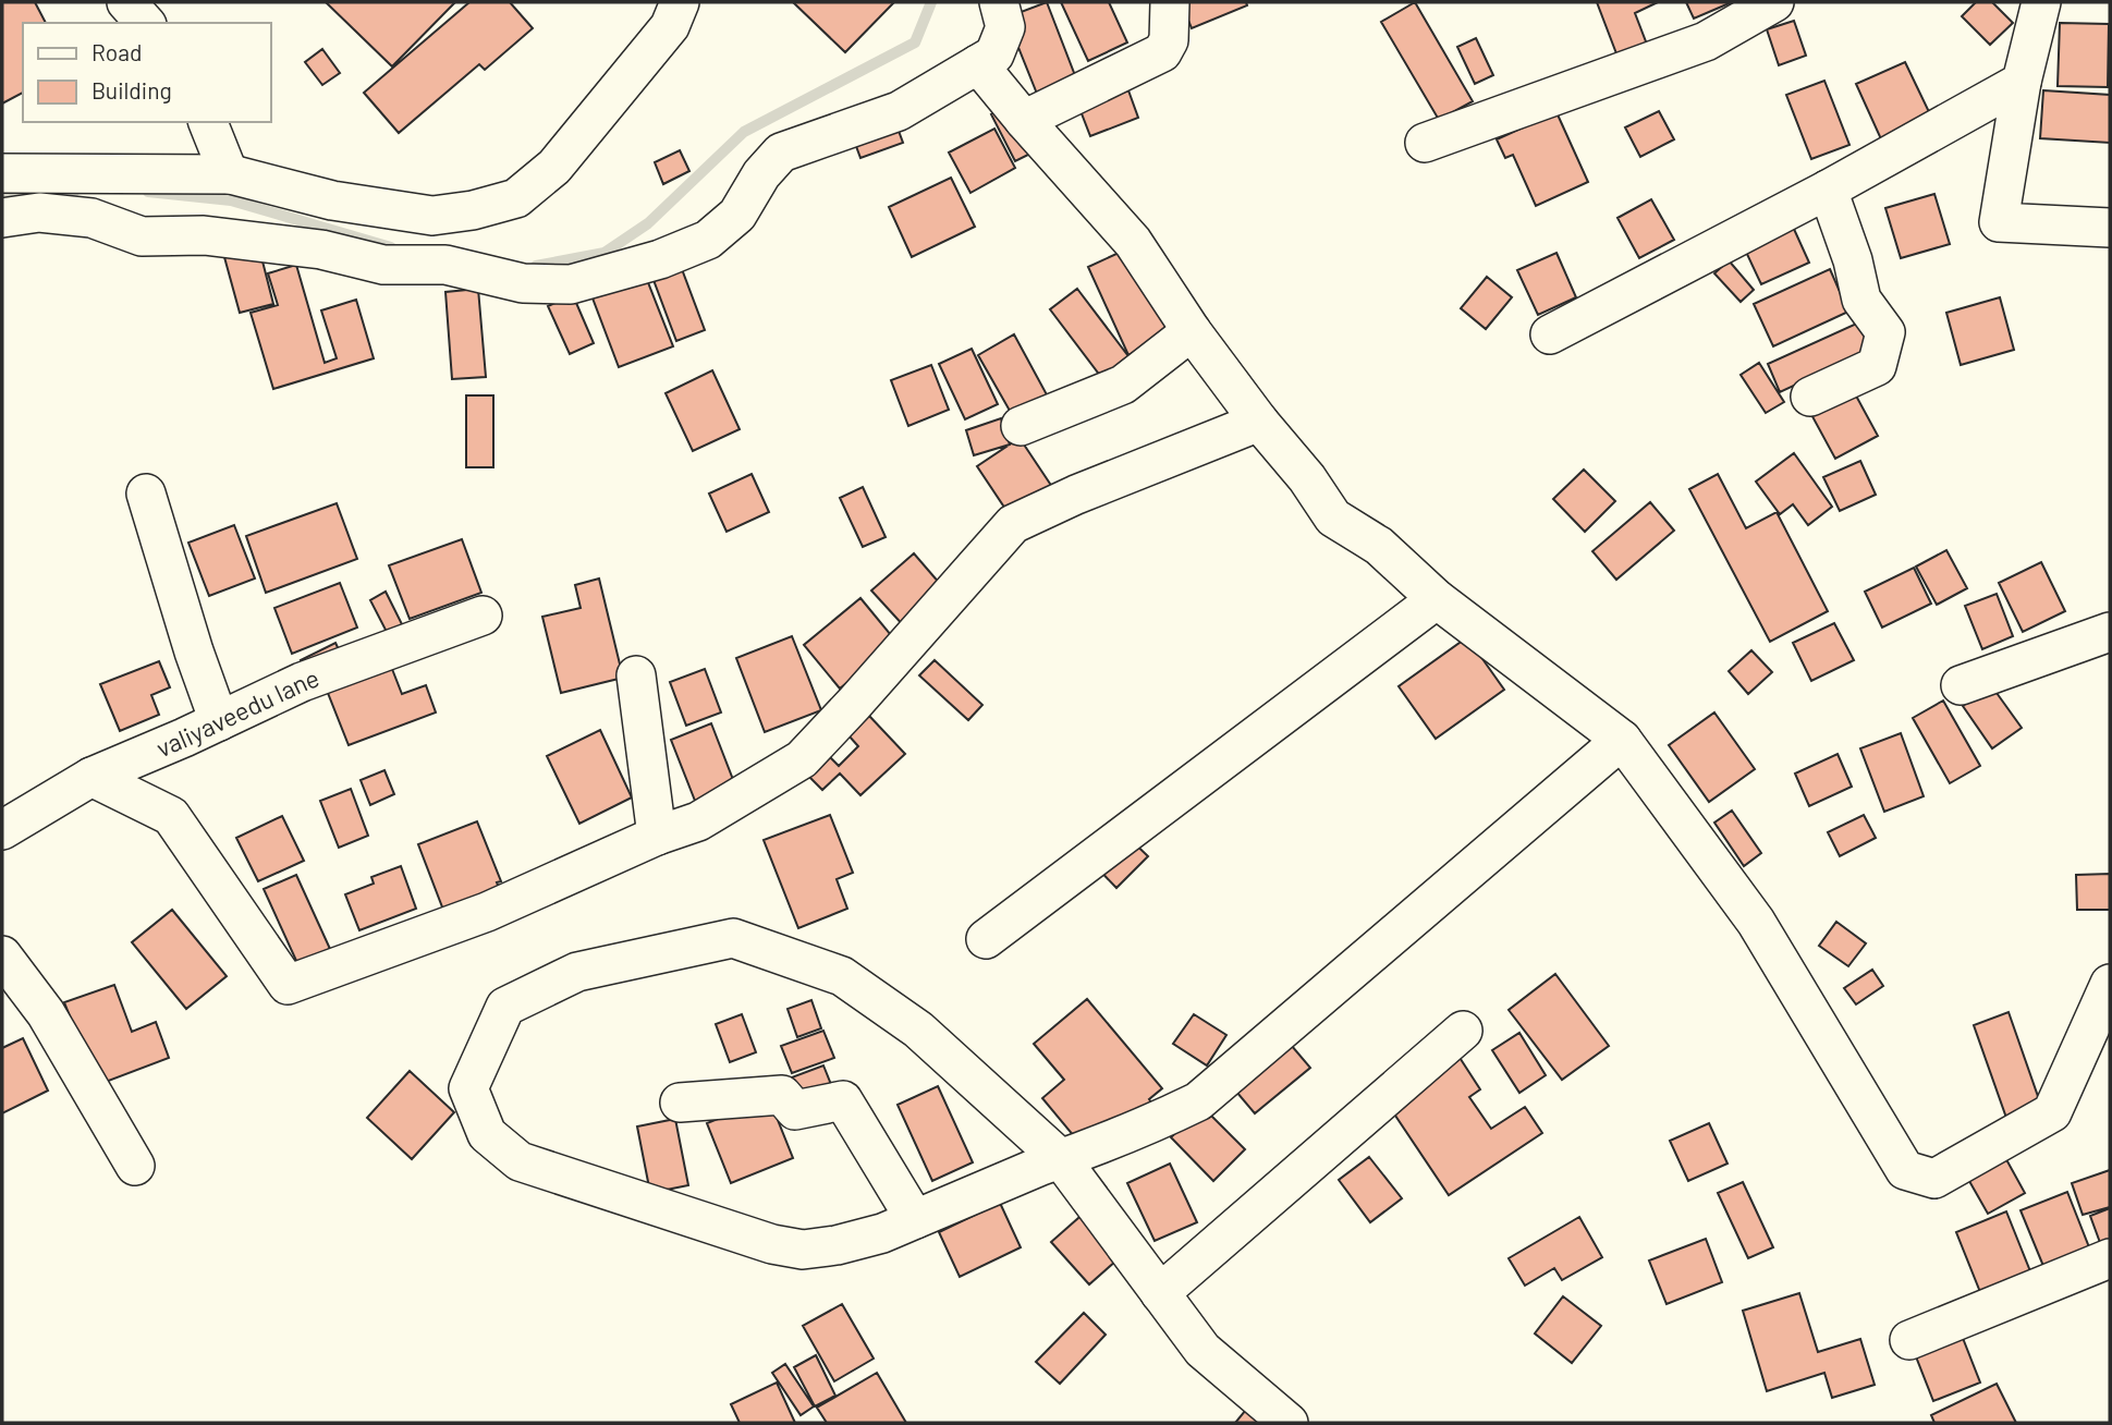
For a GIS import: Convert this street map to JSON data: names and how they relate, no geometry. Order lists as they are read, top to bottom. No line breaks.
{"streets":{"street":["valiyaveedu lane"]},"legend":["Road","Building"]}
